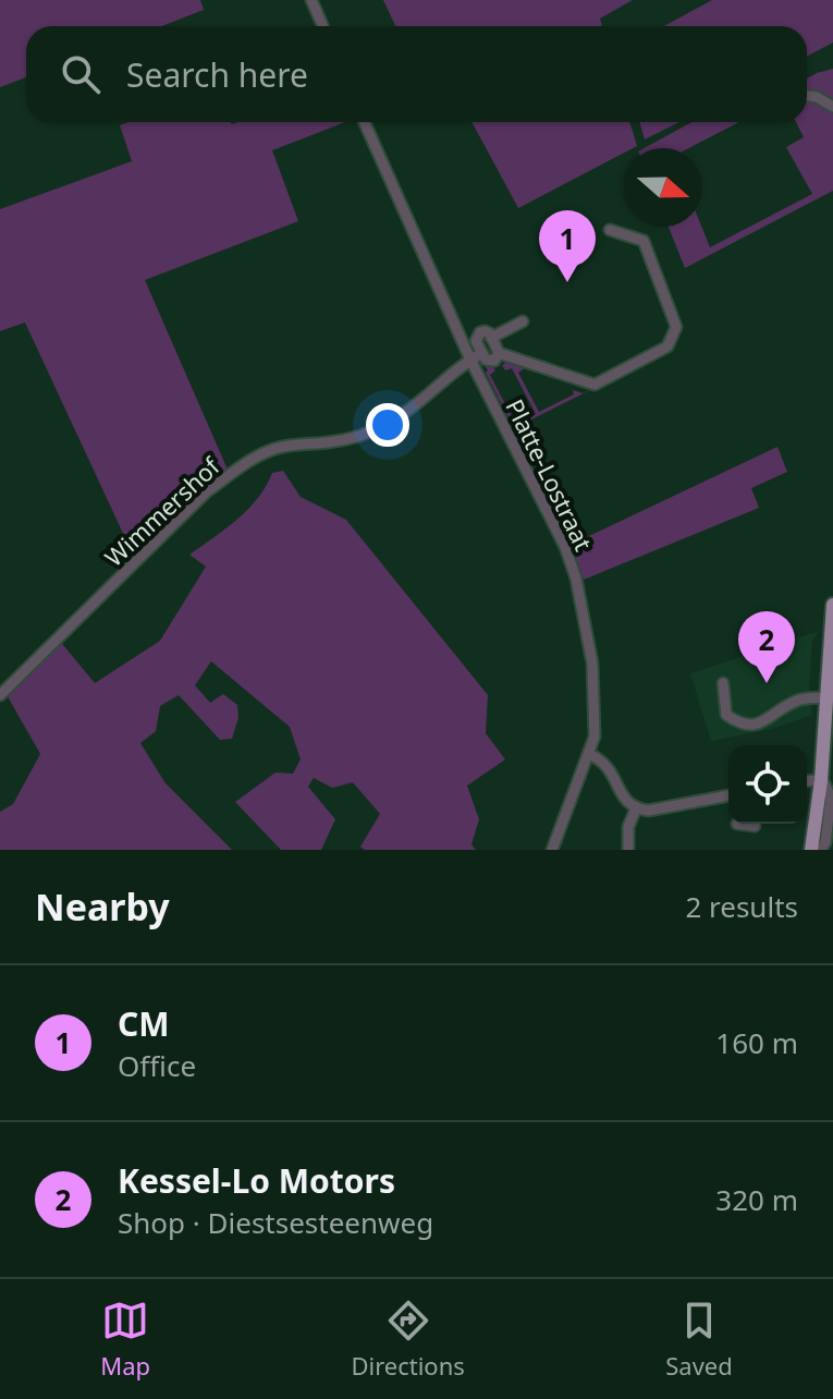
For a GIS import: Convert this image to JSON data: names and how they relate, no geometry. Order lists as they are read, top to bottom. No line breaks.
{"streets":{"street":["Platte-Lostraat","Wimmershof"]},"crossings":[["Platte-Lostraat","Wimmershof"]],"north":"right","page":{"search":"Search here","pins":["1","2"],"heading":["Nearby","2 results"],"list":[{"mark":"1","name":"CM","note":"Office","value":"160 m"},{"mark":"2","name":"Kessel-Lo Motors","note":"Shop · Diestsesteenweg","value":"320 m"}],"nav":["Map","Directions","Saved"]}}
